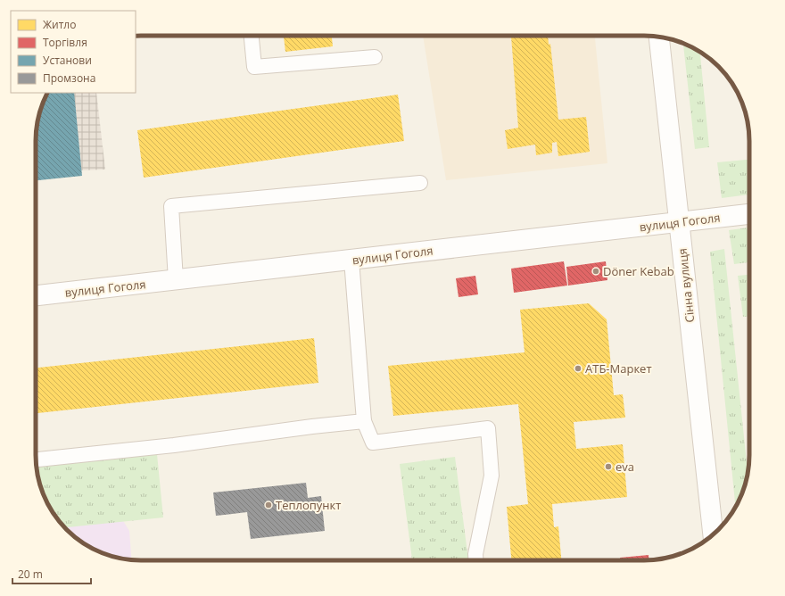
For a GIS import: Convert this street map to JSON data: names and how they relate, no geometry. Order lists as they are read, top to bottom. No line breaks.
{"streets":{"street":["вулиця Гоголя","Сінна вулиця"]},"crossings":[["вулиця Гоголя","Сінна вулиця"]],"places":["Döner Kebab","АТБ-Маркет","eva","Теплопункт"],"legend":["Житло","Торгівля","Установи","Промзона"],"scale_bar":"20 m"}
